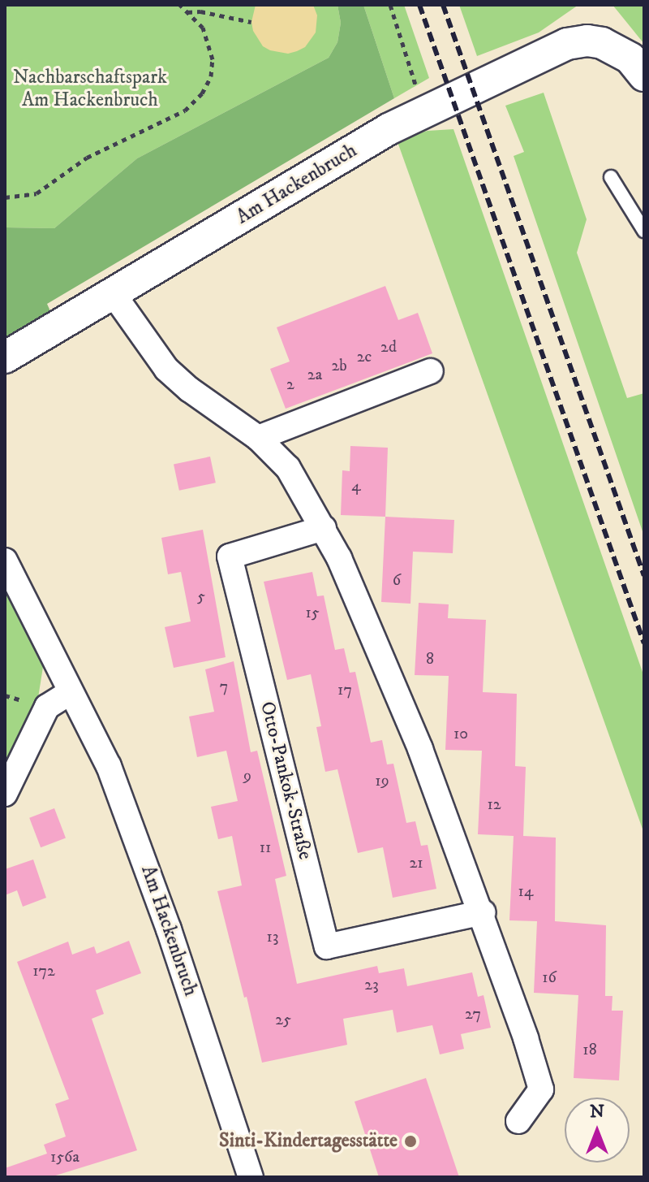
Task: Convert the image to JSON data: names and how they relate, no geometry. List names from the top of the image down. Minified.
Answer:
{"streets":{"street":["Am Hackenbruch","Otto-Pankok-Straße"]},"parks":["Nachbarschaftspark Am Hackenbruch"],"places":["Sinti-Kindertagesstätte"],"house_numbers":["2d","2c","2b","2a","2","4","6","5","15","8","7","17","10","9","19","12","11","21","14","13","172","16","23","27","25","18","156a"],"north":"top"}
